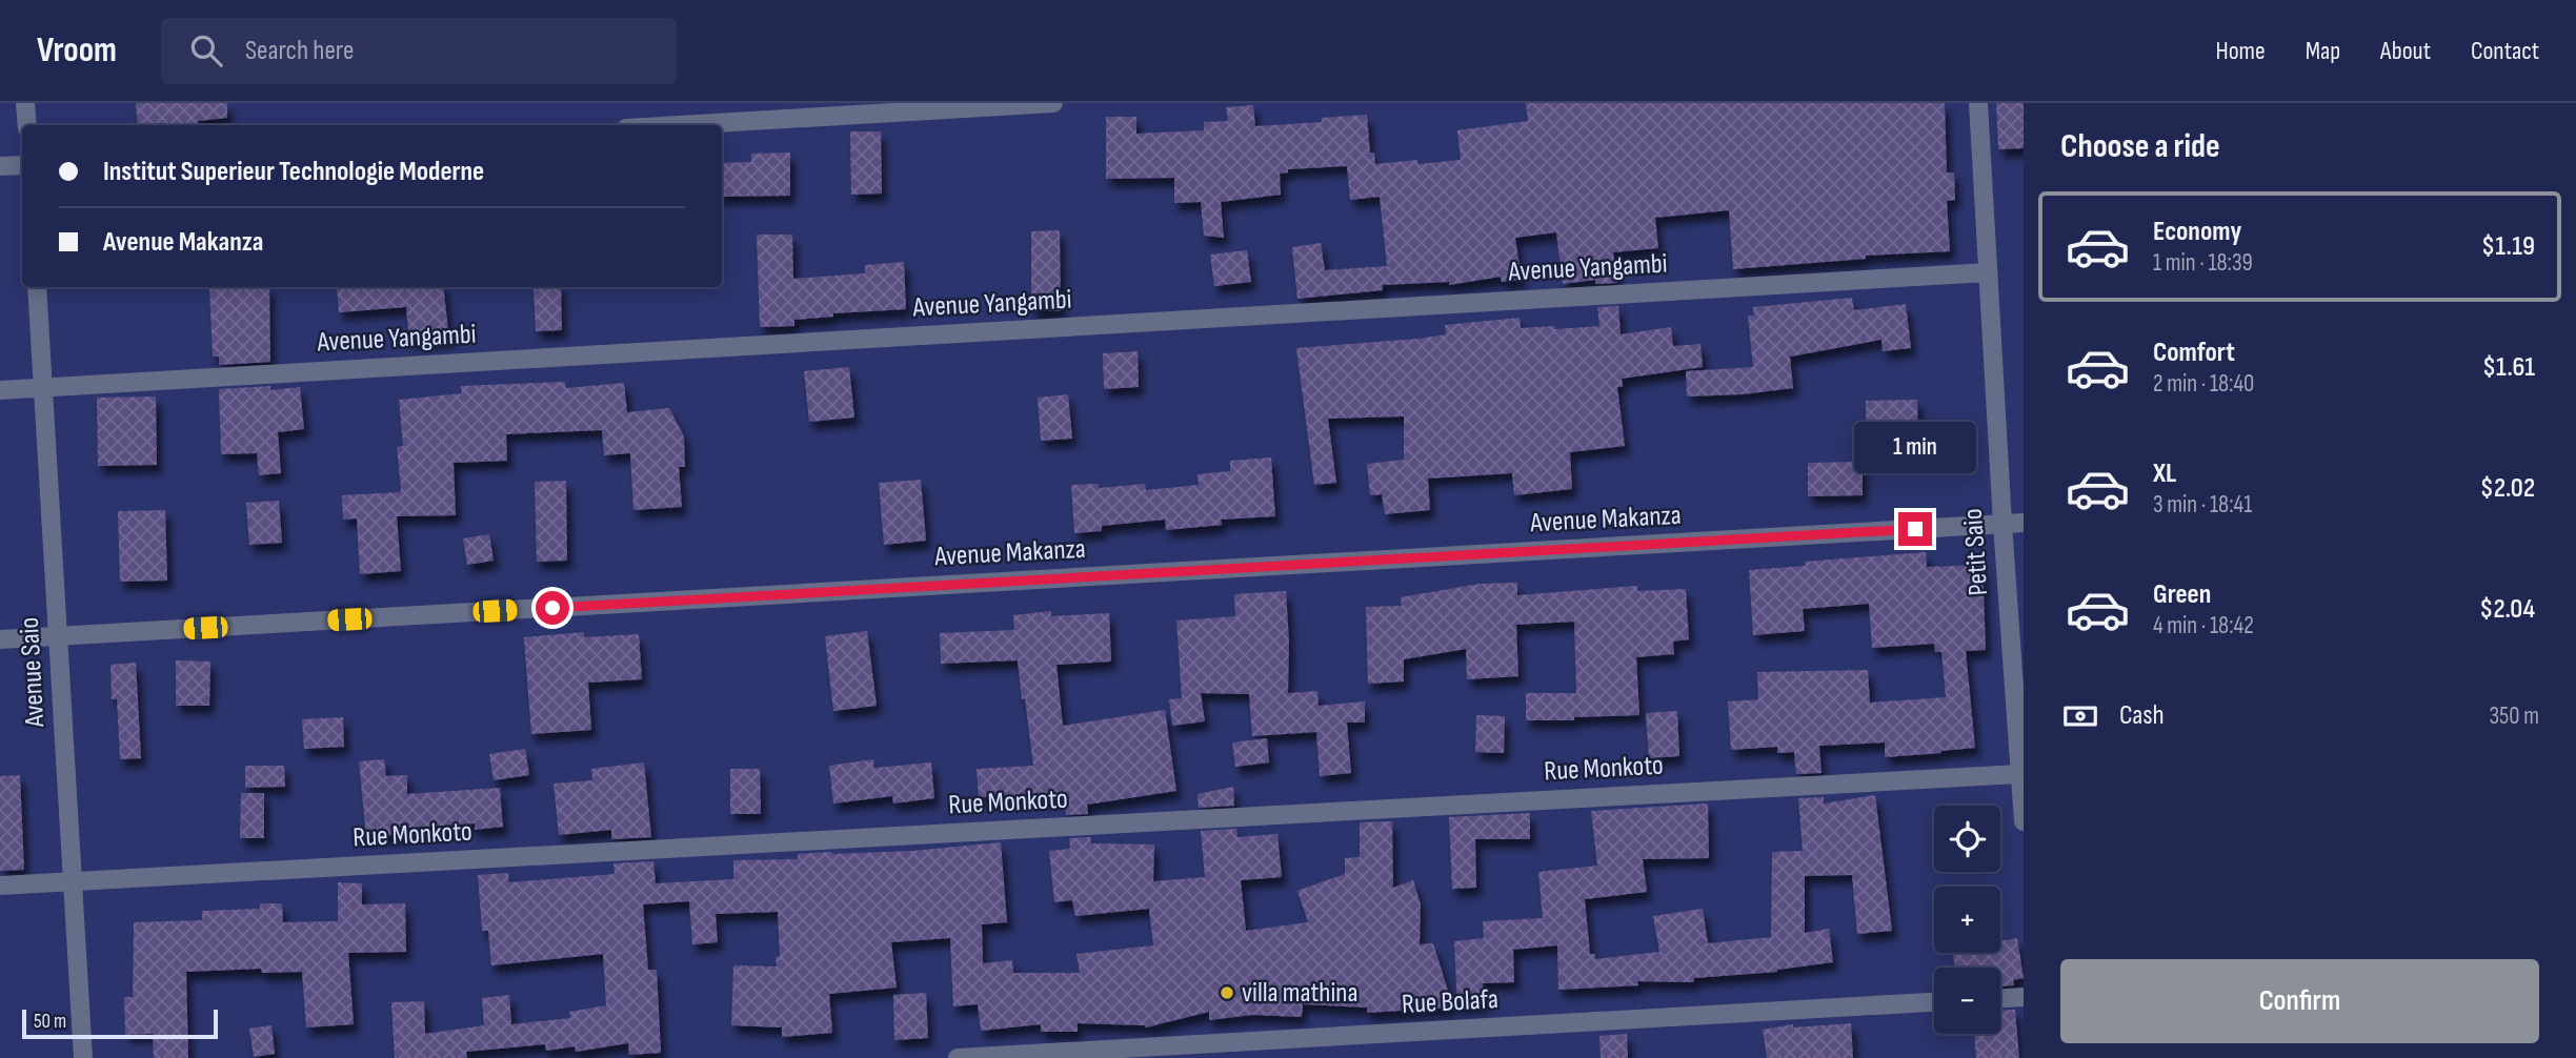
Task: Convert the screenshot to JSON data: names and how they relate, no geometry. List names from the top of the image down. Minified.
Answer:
{"streets":{"street":["Avenue Yangambi","Avenue Makanza","Petit Saio","Avenue Saio","Rue Monkoto","Rue Bolafa"]},"crossings":[["Avenue Yangambi","Petit Saio"],["Avenue Yangambi","Avenue Saio"],["Avenue Makanza","Petit Saio"],["Avenue Makanza","Avenue Saio"],["Petit Saio","Rue Monkoto"],["Avenue Saio","Rue Monkoto"]],"places":["villa mathina"],"scale_bar":"50 m","page":{"header":"Vroom","search":"Search here","nav":["Home","Map","About","Contact"],"heading":"Choose a ride","banner":["Institut Superieur Technologie Moderne","Avenue Makanza"],"list":[{"name":"Economy","note":"1 min · 18:39","value":"$1.19"},{"name":"Comfort","note":"2 min · 18:40","value":"$1.61"},{"name":"XL","note":"3 min · 18:41","value":"$2.02"},{"name":"Green","note":"4 min · 18:42","value":"$2.04"}],"bubble":"1 min","pay":["Cash","350 m"],"map_buttons":["+","−"],"buttons":"Confirm","scale":"50 m"}}
